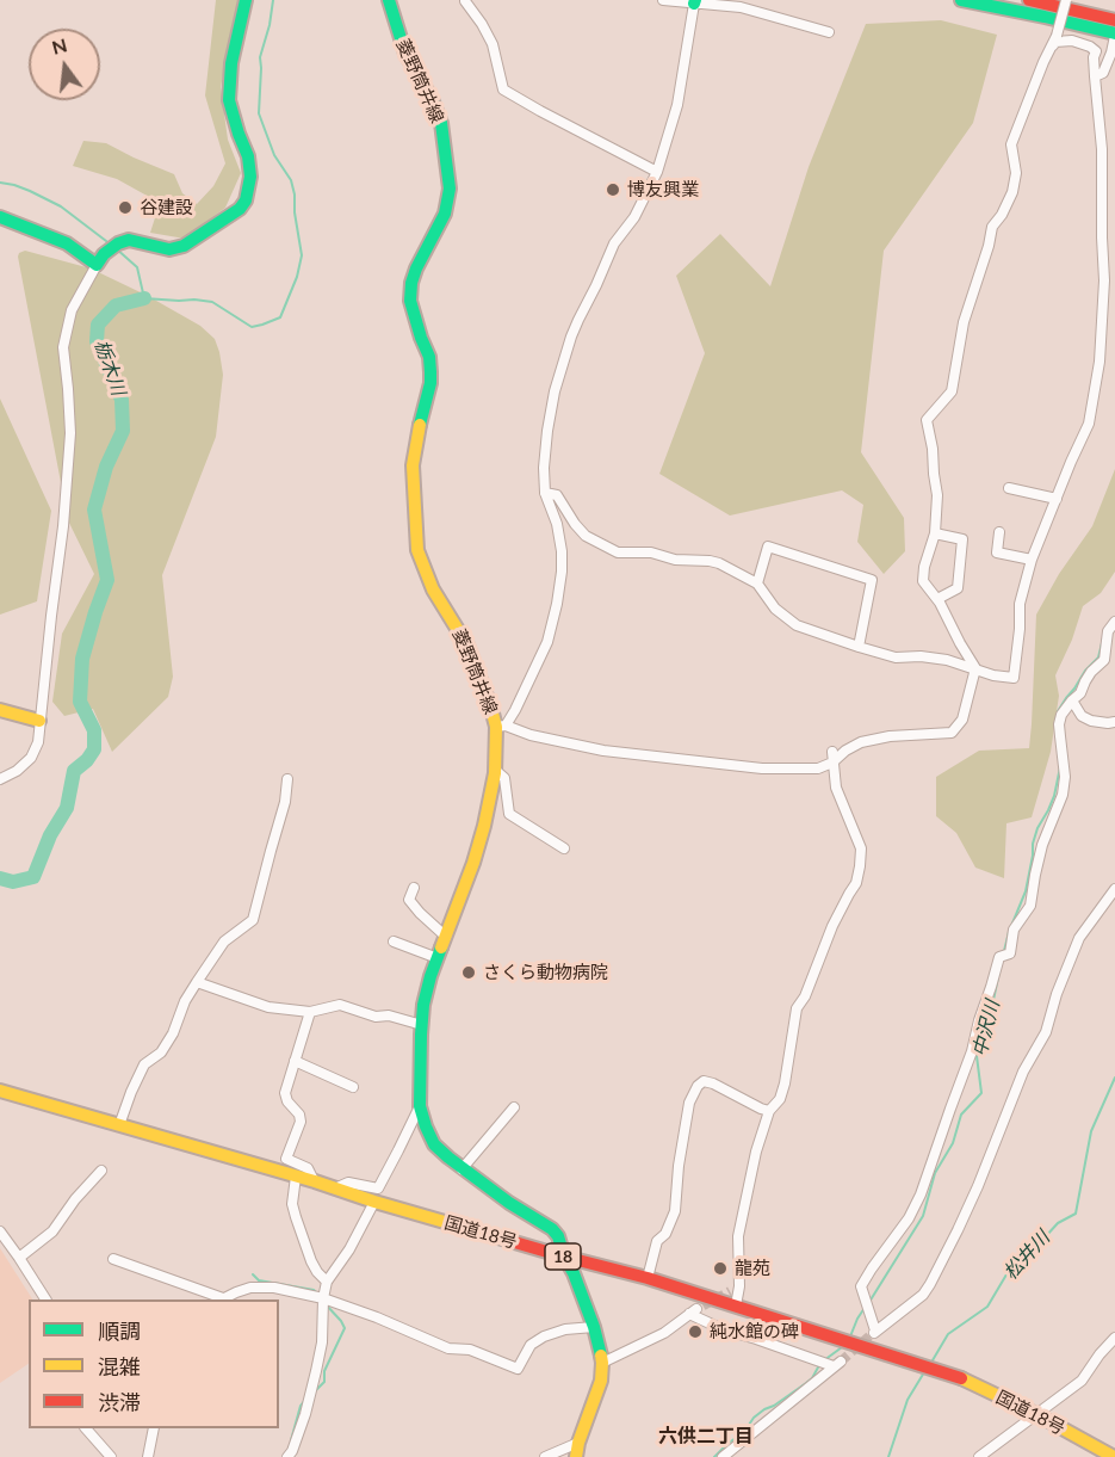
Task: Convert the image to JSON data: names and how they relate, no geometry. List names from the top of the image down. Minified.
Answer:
{"streets":{"main road":["菱野筒井線","国道18号","18"]},"crossings":[["菱野筒井線","国道18号"]],"districts":["六供二丁目"],"water":["栃木川","中沢川","松井川"],"places":["博友興業","谷建設","さくら動物病院","龍苑","純水館の碑"],"legend":["順調","混雑","渋滞"],"north":"top"}
